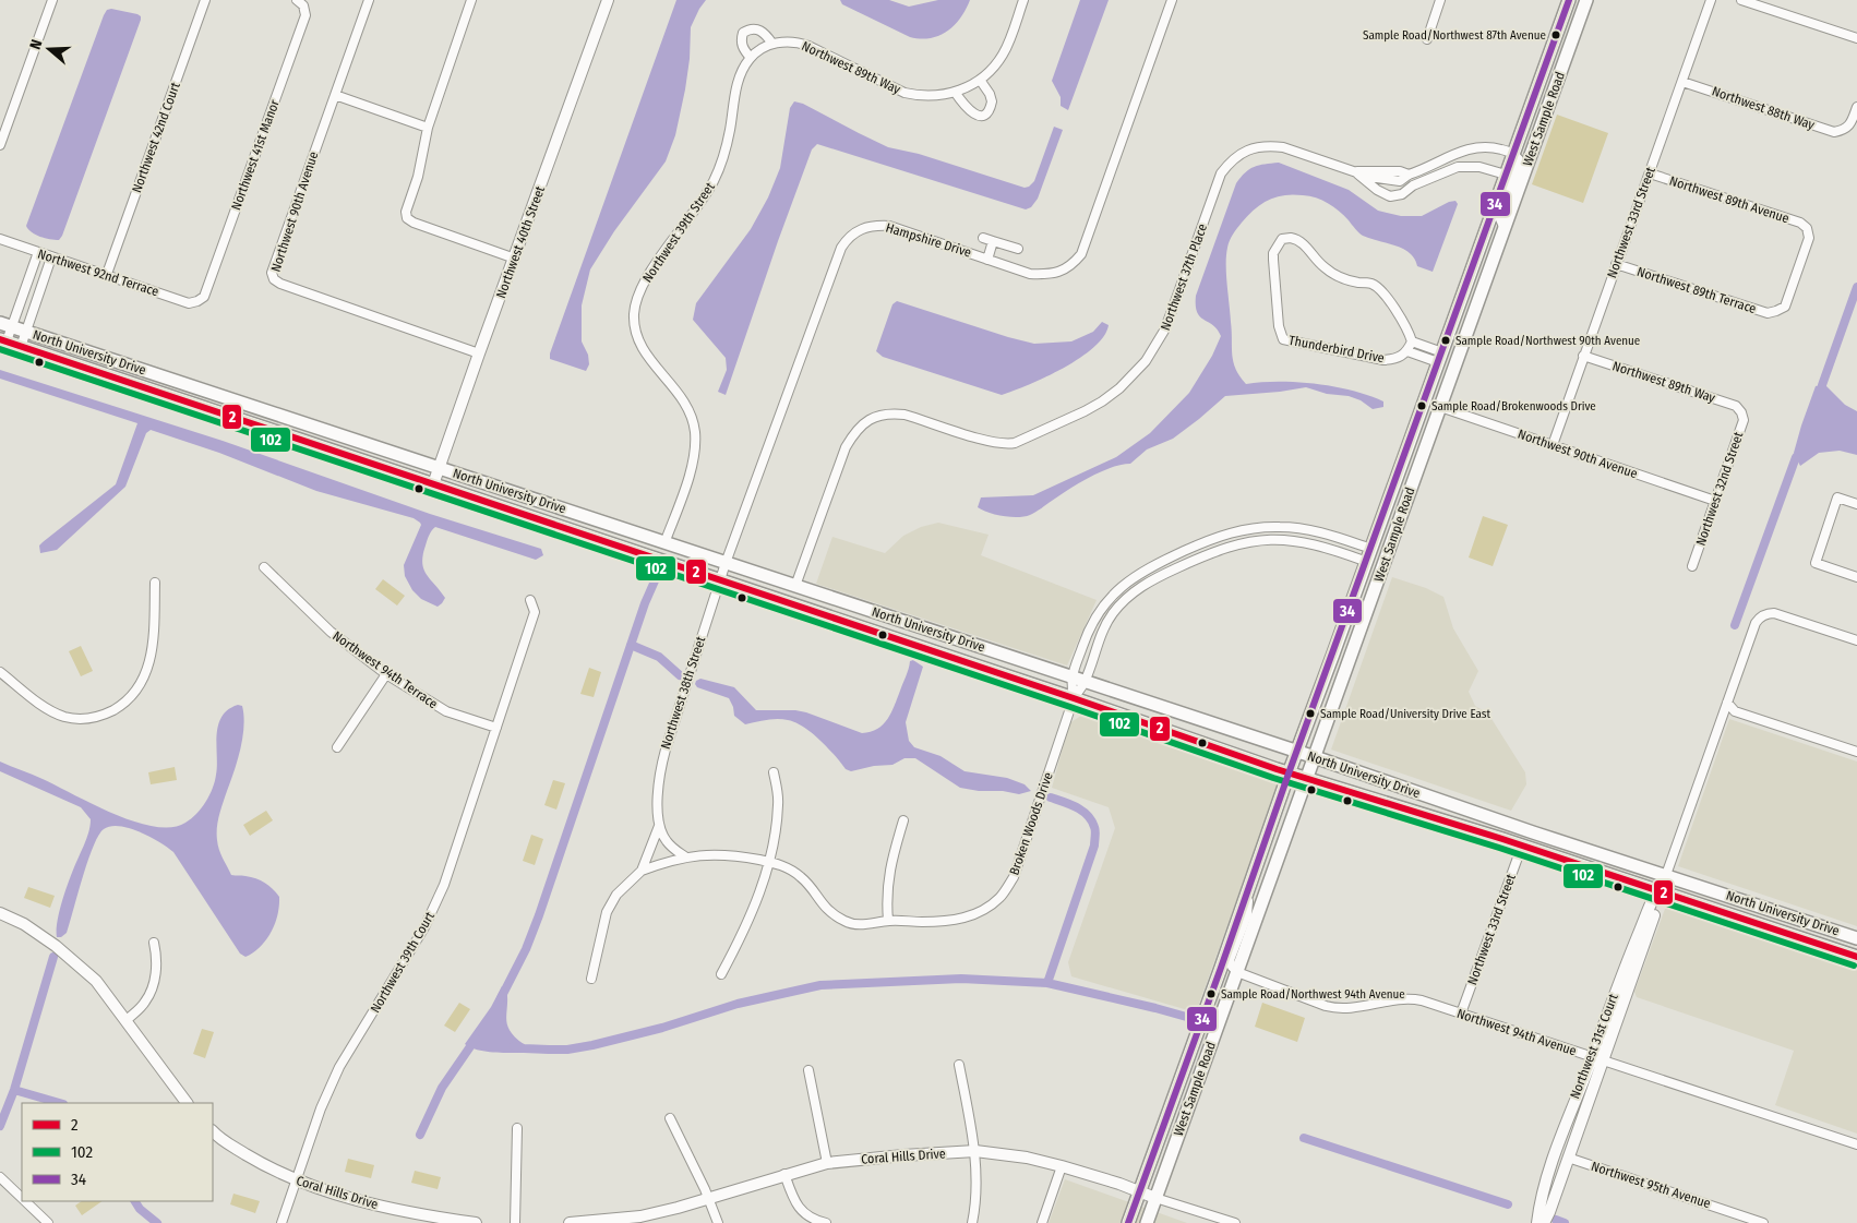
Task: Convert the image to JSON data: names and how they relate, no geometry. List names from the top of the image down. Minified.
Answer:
{"streets":{"main road":["West Sample Road","North University Drive"],"street":["Northwest 89th Way","Northwest 88th Way","Northwest 42nd Court","Northwest 41st Manor","Northwest 89th Avenue","Northwest 90th Avenue","Northwest 33rd Street","Northwest 39th Street","Hampshire Drive","Northwest 40th Street","Northwest 92nd Terrace","Northwest 37th Place","Northwest 89th Terrace","Thunderbird Drive","Northwest 32nd Street","Northwest 94th Terrace","Northwest 38th Street","Broken Woods Drive","Northwest 39th Court","Northwest 94th Avenue","Northwest 31st Court","Coral Hills Drive","Northwest 95th Avenue"]},"crossings":[["Northwest 89th Way","Northwest 33rd Street"],["Northwest 89th Way","Northwest 39th Street"],["Northwest 89th Way","Northwest 32nd Street"],["Northwest 88th Way","Northwest 33rd Street"],["West Sample Road","Northwest 90th Avenue"],["West Sample Road","Northwest 37th Place"],["West Sample Road","North University Drive"],["West Sample Road","Broken Woods Drive"],["West Sample Road","Northwest 94th Avenue"],["West Sample Road","Coral Hills Drive"],["Northwest 42nd Court","Northwest 92nd Terrace"],["Northwest 41st Manor","Northwest 92nd Terrace"],["Northwest 89th Avenue","Northwest 33rd Street"],["Northwest 89th Avenue","Northwest 89th Terrace"],["Northwest 90th Avenue","Northwest 33rd Street"],["Northwest 90th Avenue","Northwest 40th Street"],["Northwest 90th Avenue","Northwest 32nd Street"],["Northwest 33rd Street","Northwest 89th Terrace"],["Northwest 33rd Street","North University Drive"],["Northwest 33rd Street","Northwest 94th Avenue"],["Northwest 39th Street","North University Drive"],["Hampshire Drive","North University Drive"],["Hampshire Drive","Northwest 38th Street"],["Northwest 40th Street","North University Drive"],["Northwest 37th Place","North University Drive"],["North University Drive","Northwest 38th Street"],["North University Drive","Broken Woods Drive"],["North University Drive","Northwest 31st Court"],["Northwest 94th Terrace","Northwest 39th Court"],["Northwest 38th Street","Broken Woods Drive"],["Northwest 39th Court","Coral Hills Drive"],["Northwest 94th Avenue","Northwest 31st Court"],["Northwest 31st Court","Northwest 95th Avenue"]],"places":["Sample Road/Northwest 87th Avenue","Sample Road/Northwest 90th Avenue","Sample Road/Brokenwoods Drive","Sample Road/University Drive East","Sample Road/Northwest 94th Avenue"],"lines":["transit line 34","transit line 2","transit line 102"],"legend":["2","102","34"],"north":"left"}
